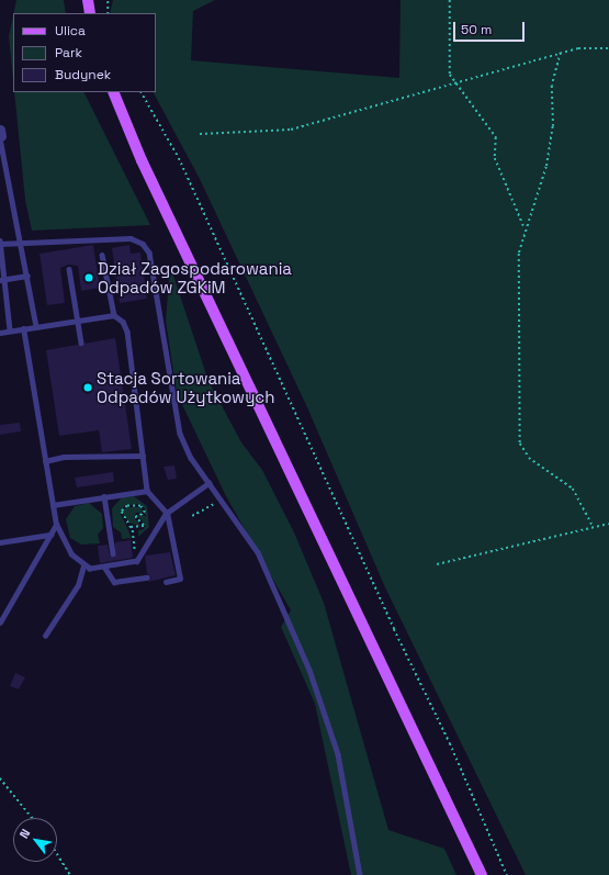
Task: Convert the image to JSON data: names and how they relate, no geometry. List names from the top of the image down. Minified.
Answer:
{"places":["Dział Zagospodarowania Odpadów ZGKiM","Stacja Sortowania Odpadów Użytkowych"],"legend":["Ulica","Park","Budynek"],"scale_bar":"50 m","north":"top left"}
